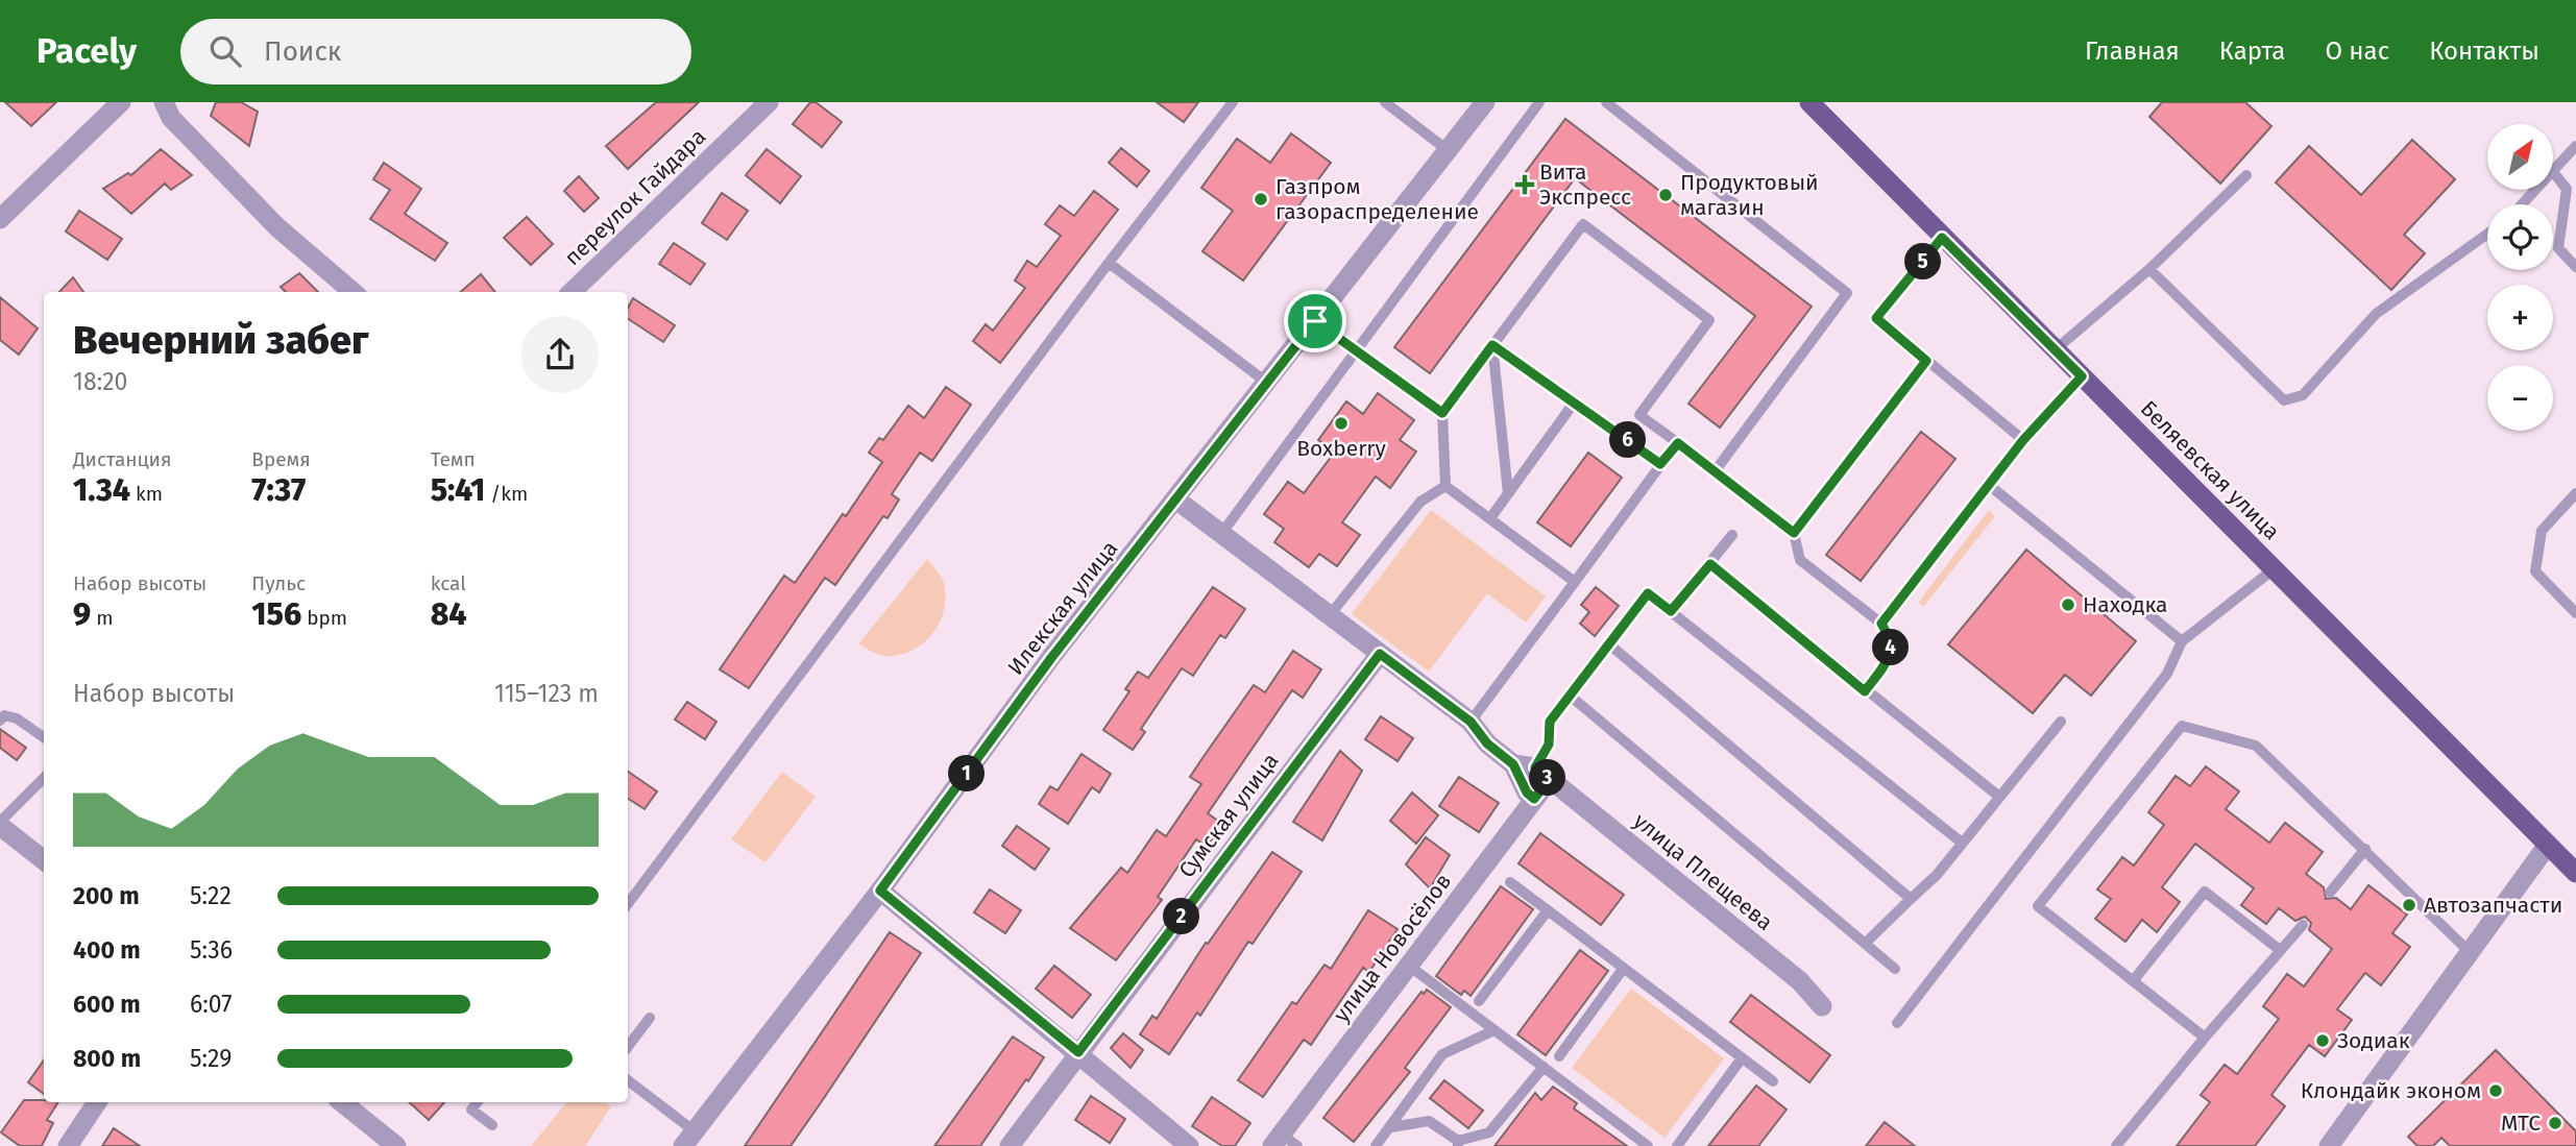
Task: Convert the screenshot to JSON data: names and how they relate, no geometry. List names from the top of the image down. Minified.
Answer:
{"streets":{"main road":["Беляевская улица"],"street":["переулок Гайдара","Илекская улица","Сумская улица","улица Плещеева","улица Новосёлов"]},"crossings":[["улица Плещеева","улица Новосёлов"]],"places":{"health":["Вита Экспресс"],"other":["Продуктовый магазин","Газпром газораспределение","Boxberry","Находка","Автозапчасти","Зодиак","Клондайк эконом","МТС"]},"north":"top right","page":{"header":"Pacely","search":"Поиск","nav":["Главная","Карта","О нас","Контакты"],"map_buttons":["+","−"],"pins":["5","6","4","1","3","2"],"heading":["Вечерний забег","18:20"],"stats":[["Дистанция","1.34 km"],["Время","7:37"],["Темп","5:41 /km"],["Набор высоты","9 m"],["Пульс","156 bpm"],["kcal","84"]],"chart":["Набор высоты","115–123 m"],"list":[{"name":"200 m","note":"5:22"},{"name":"400 m","note":"5:36"},{"name":"600 m","note":"6:07"},{"name":"800 m","note":"5:29"}]}}
